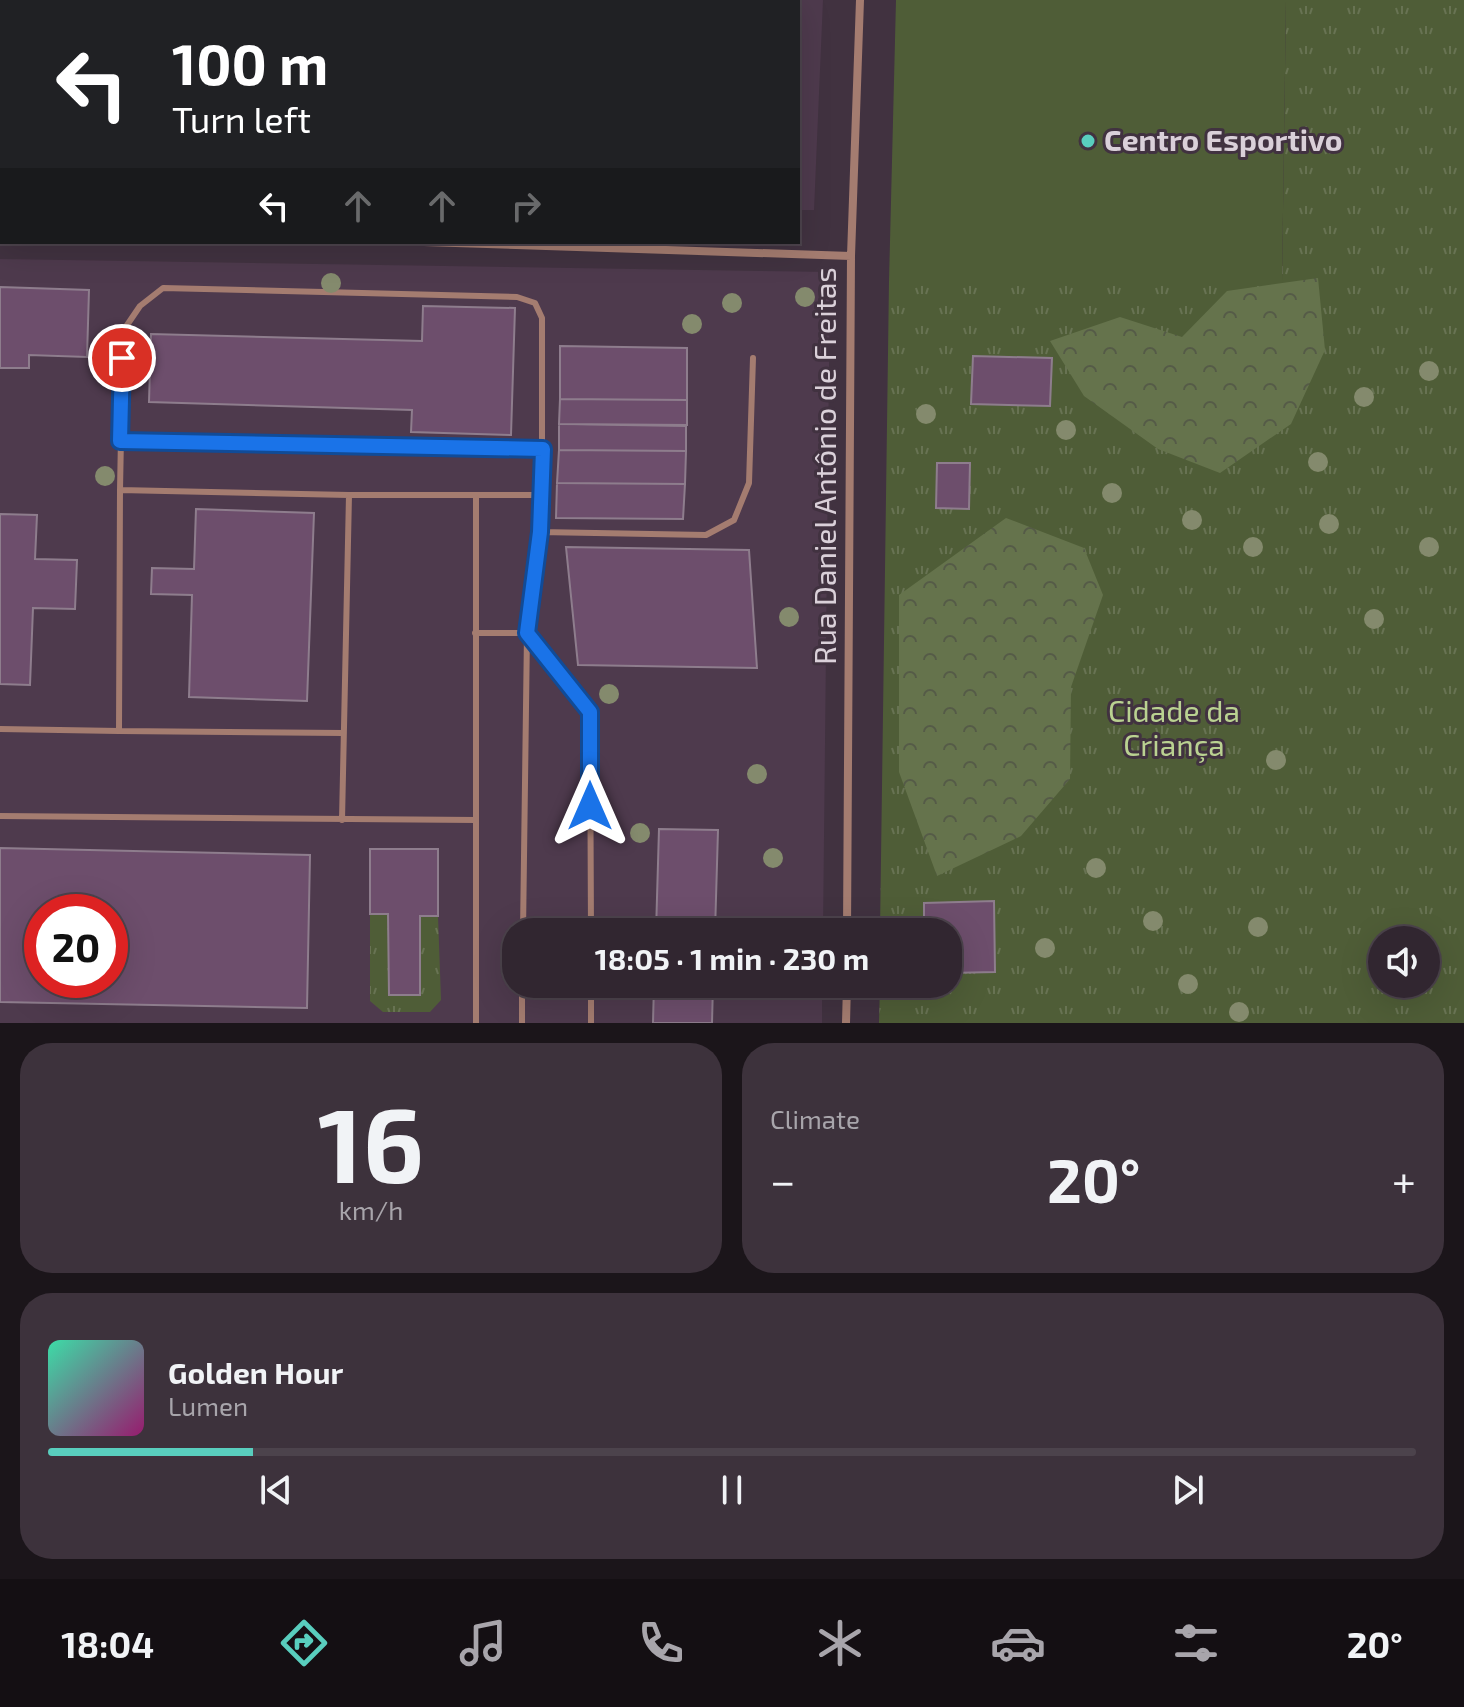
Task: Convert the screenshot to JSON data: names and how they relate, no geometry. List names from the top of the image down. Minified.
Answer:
{"streets":{"street":["Rua Daniel Antônio de Freitas"]},"parks":["Cidade da Criança"],"places":["Centro Esportivo"],"page":{"turn":["100 m","Turn left"],"limit":"20","trip":"18:05 · 1 min · 230 m","tile":[["16","km/h"],"Climate"],"heat":["−","20°","+"],"song":["Golden Hour","Lumen"],"tabs":["18:04","20°"]}}
